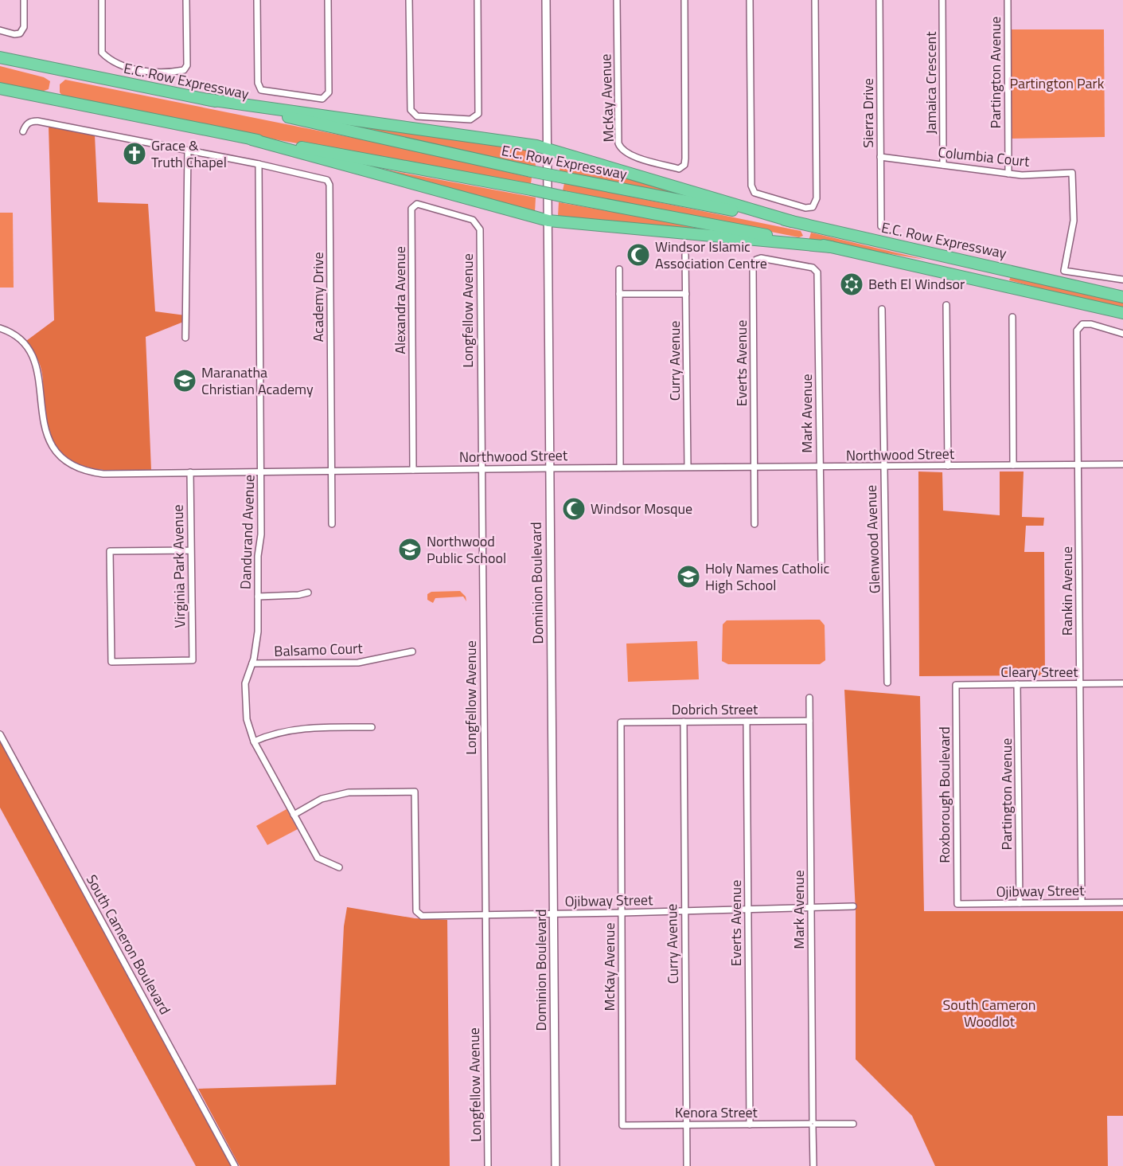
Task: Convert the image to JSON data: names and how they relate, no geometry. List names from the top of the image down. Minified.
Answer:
{"streets":{"highway":["E.C. Row Expressway"],"street":["Partington Avenue","Jamaica Crescent","McKay Avenue","Sierra Drive","Columbia Court","Academy Drive","Alexandra Avenue","Longfellow Avenue","Curry Avenue","Everts Avenue","Mark Avenue","Northwood Street","Dandurand Avenue","Glenwood Avenue","Virginia Park Avenue","Dominion Boulevard","Rankin Avenue","Balsamo Court","Cleary Street","Dobrich Street","Roxborough Boulevard","Ojibway Street","South Cameron Boulevard","Kenora Street"]},"crossings":[["Partington Avenue","Columbia Court"],["Partington Avenue","Cleary Street"],["Partington Avenue","Ojibway Street"],["Jamaica Crescent","Columbia Court"],["McKay Avenue","Dobrich Street"],["McKay Avenue","Ojibway Street"],["McKay Avenue","Kenora Street"],["Sierra Drive","Columbia Court"],["Academy Drive","Northwood Street"],["Academy Drive","Dandurand Avenue"],["Alexandra Avenue","Longfellow Avenue"],["Alexandra Avenue","Northwood Street"],["Longfellow Avenue","Northwood Street"],["Longfellow Avenue","Ojibway Street"],["Curry Avenue","Northwood Street"],["Curry Avenue","Dobrich Street"],["Curry Avenue","Ojibway Street"],["Curry Avenue","Kenora Street"],["Everts Avenue","Mark Avenue"],["Everts Avenue","Northwood Street"],["Everts Avenue","Dobrich Street"],["Everts Avenue","Ojibway Street"],["Everts Avenue","Kenora Street"],["Mark Avenue","Northwood Street"],["Mark Avenue","Dobrich Street"],["Mark Avenue","Ojibway Street"],["Mark Avenue","Kenora Street"],["Northwood Street","Dandurand Avenue"],["Northwood Street","Glenwood Avenue"],["Northwood Street","Virginia Park Avenue"],["Northwood Street","Dominion Boulevard"],["Northwood Street","Rankin Avenue"],["Dandurand Avenue","Balsamo Court"],["Dandurand Avenue","Ojibway Street"],["Dominion Boulevard","Ojibway Street"],["Rankin Avenue","Cleary Street"],["Rankin Avenue","Ojibway Street"],["Cleary Street","Roxborough Boulevard"],["Roxborough Boulevard","Ojibway Street"]],"parks":["Partington Park","South Cameron Woodlot"],"places":{"church":["Grace & Truth Chapel"],"mosque":["Windsor Islamic Association Centre","Windsor Mosque"],"synagogue":["Beth El Windsor"],"school or university":["Maranatha Christian Academy","Northwood Public School","Holy Names Catholic High School"]}}
